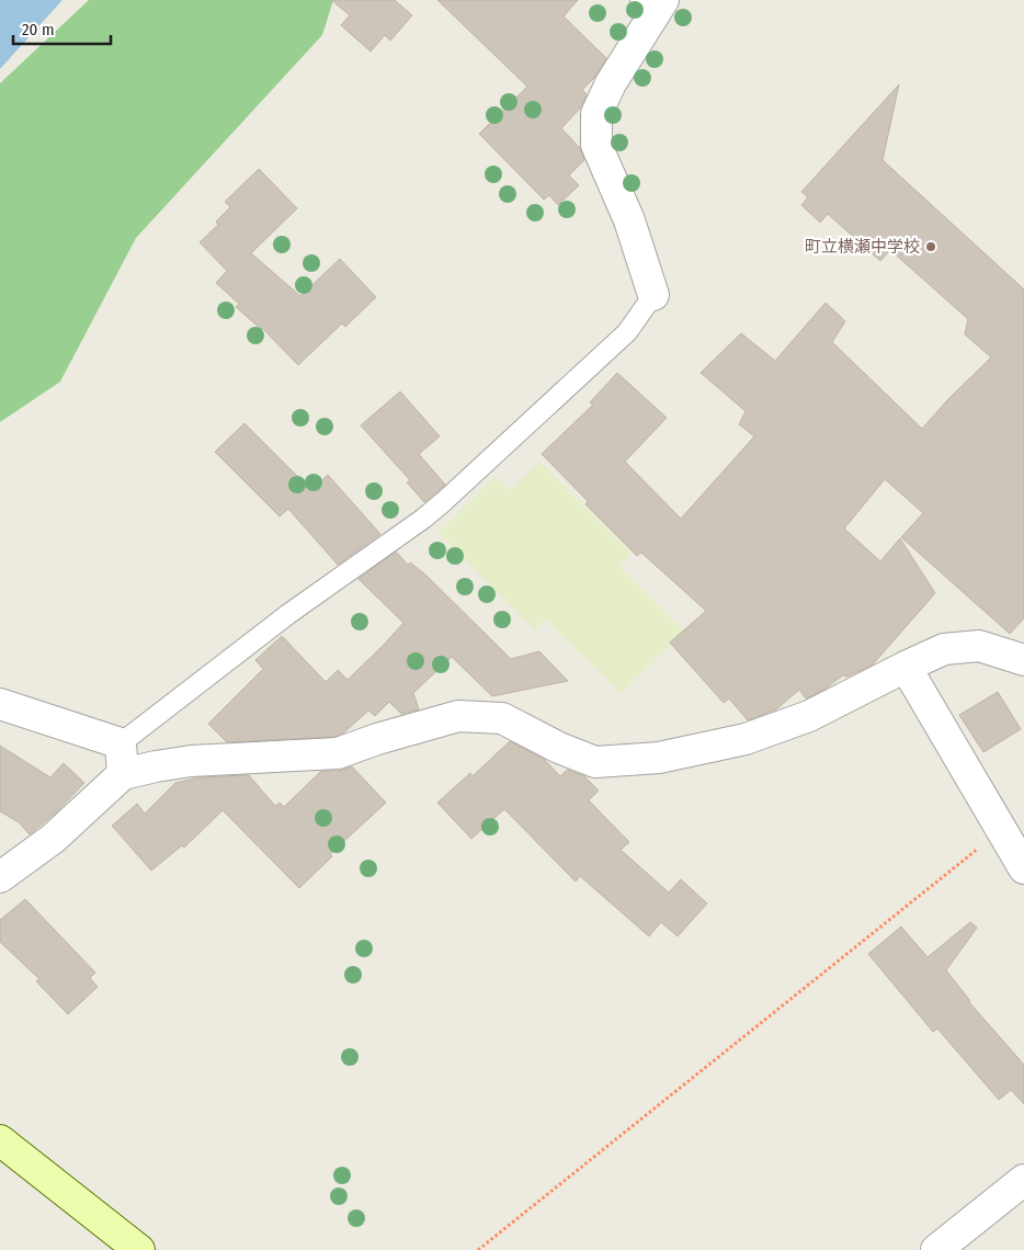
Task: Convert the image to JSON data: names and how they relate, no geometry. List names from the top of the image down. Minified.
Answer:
{"places":["町立横瀬中学校"],"scale_bar":"20 m"}
